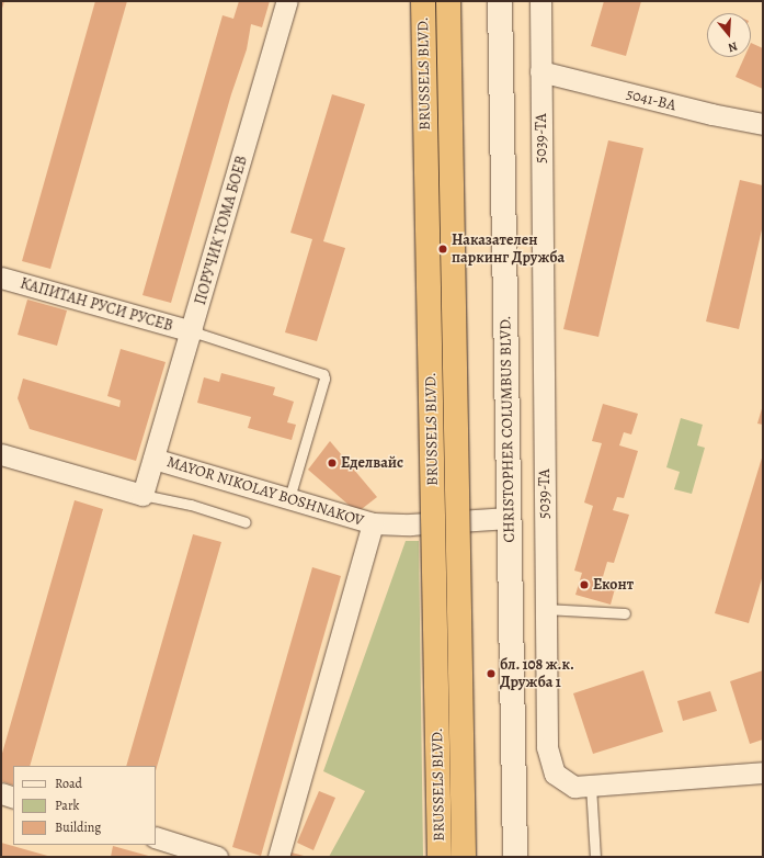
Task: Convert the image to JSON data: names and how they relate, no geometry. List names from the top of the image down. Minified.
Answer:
{"streets":{"main road":["BRUSSELS BLVD.","CHRISTOPHER COLUMBUS BLVD."],"street":["5041-ВА","5039-ТА","ПОРУЧИК ТОМА БОЕВ","КАПИТАН РУСИ РУСЕВ","МAYOR NIKOLAY BOSHNAKOV"]},"crossings":[["5041-ВА","5039-ТА"],["ПОРУЧИК ТОМА БОЕВ","КАПИТАН РУСИ РУСЕВ"],["ПОРУЧИК ТОМА БОЕВ","МAYOR NIKOLAY BOSHNAKOV"],["CHRISTOPHER COLUMBUS BLVD.","МAYOR NIKOLAY BOSHNAKOV"]],"places":["Наказателен паркинг Дружба","Еделвайс","Еконт","бл. 108 ж.к. Дружба 1"],"legend":["Road","Park","Building"],"north":"bottom"}
